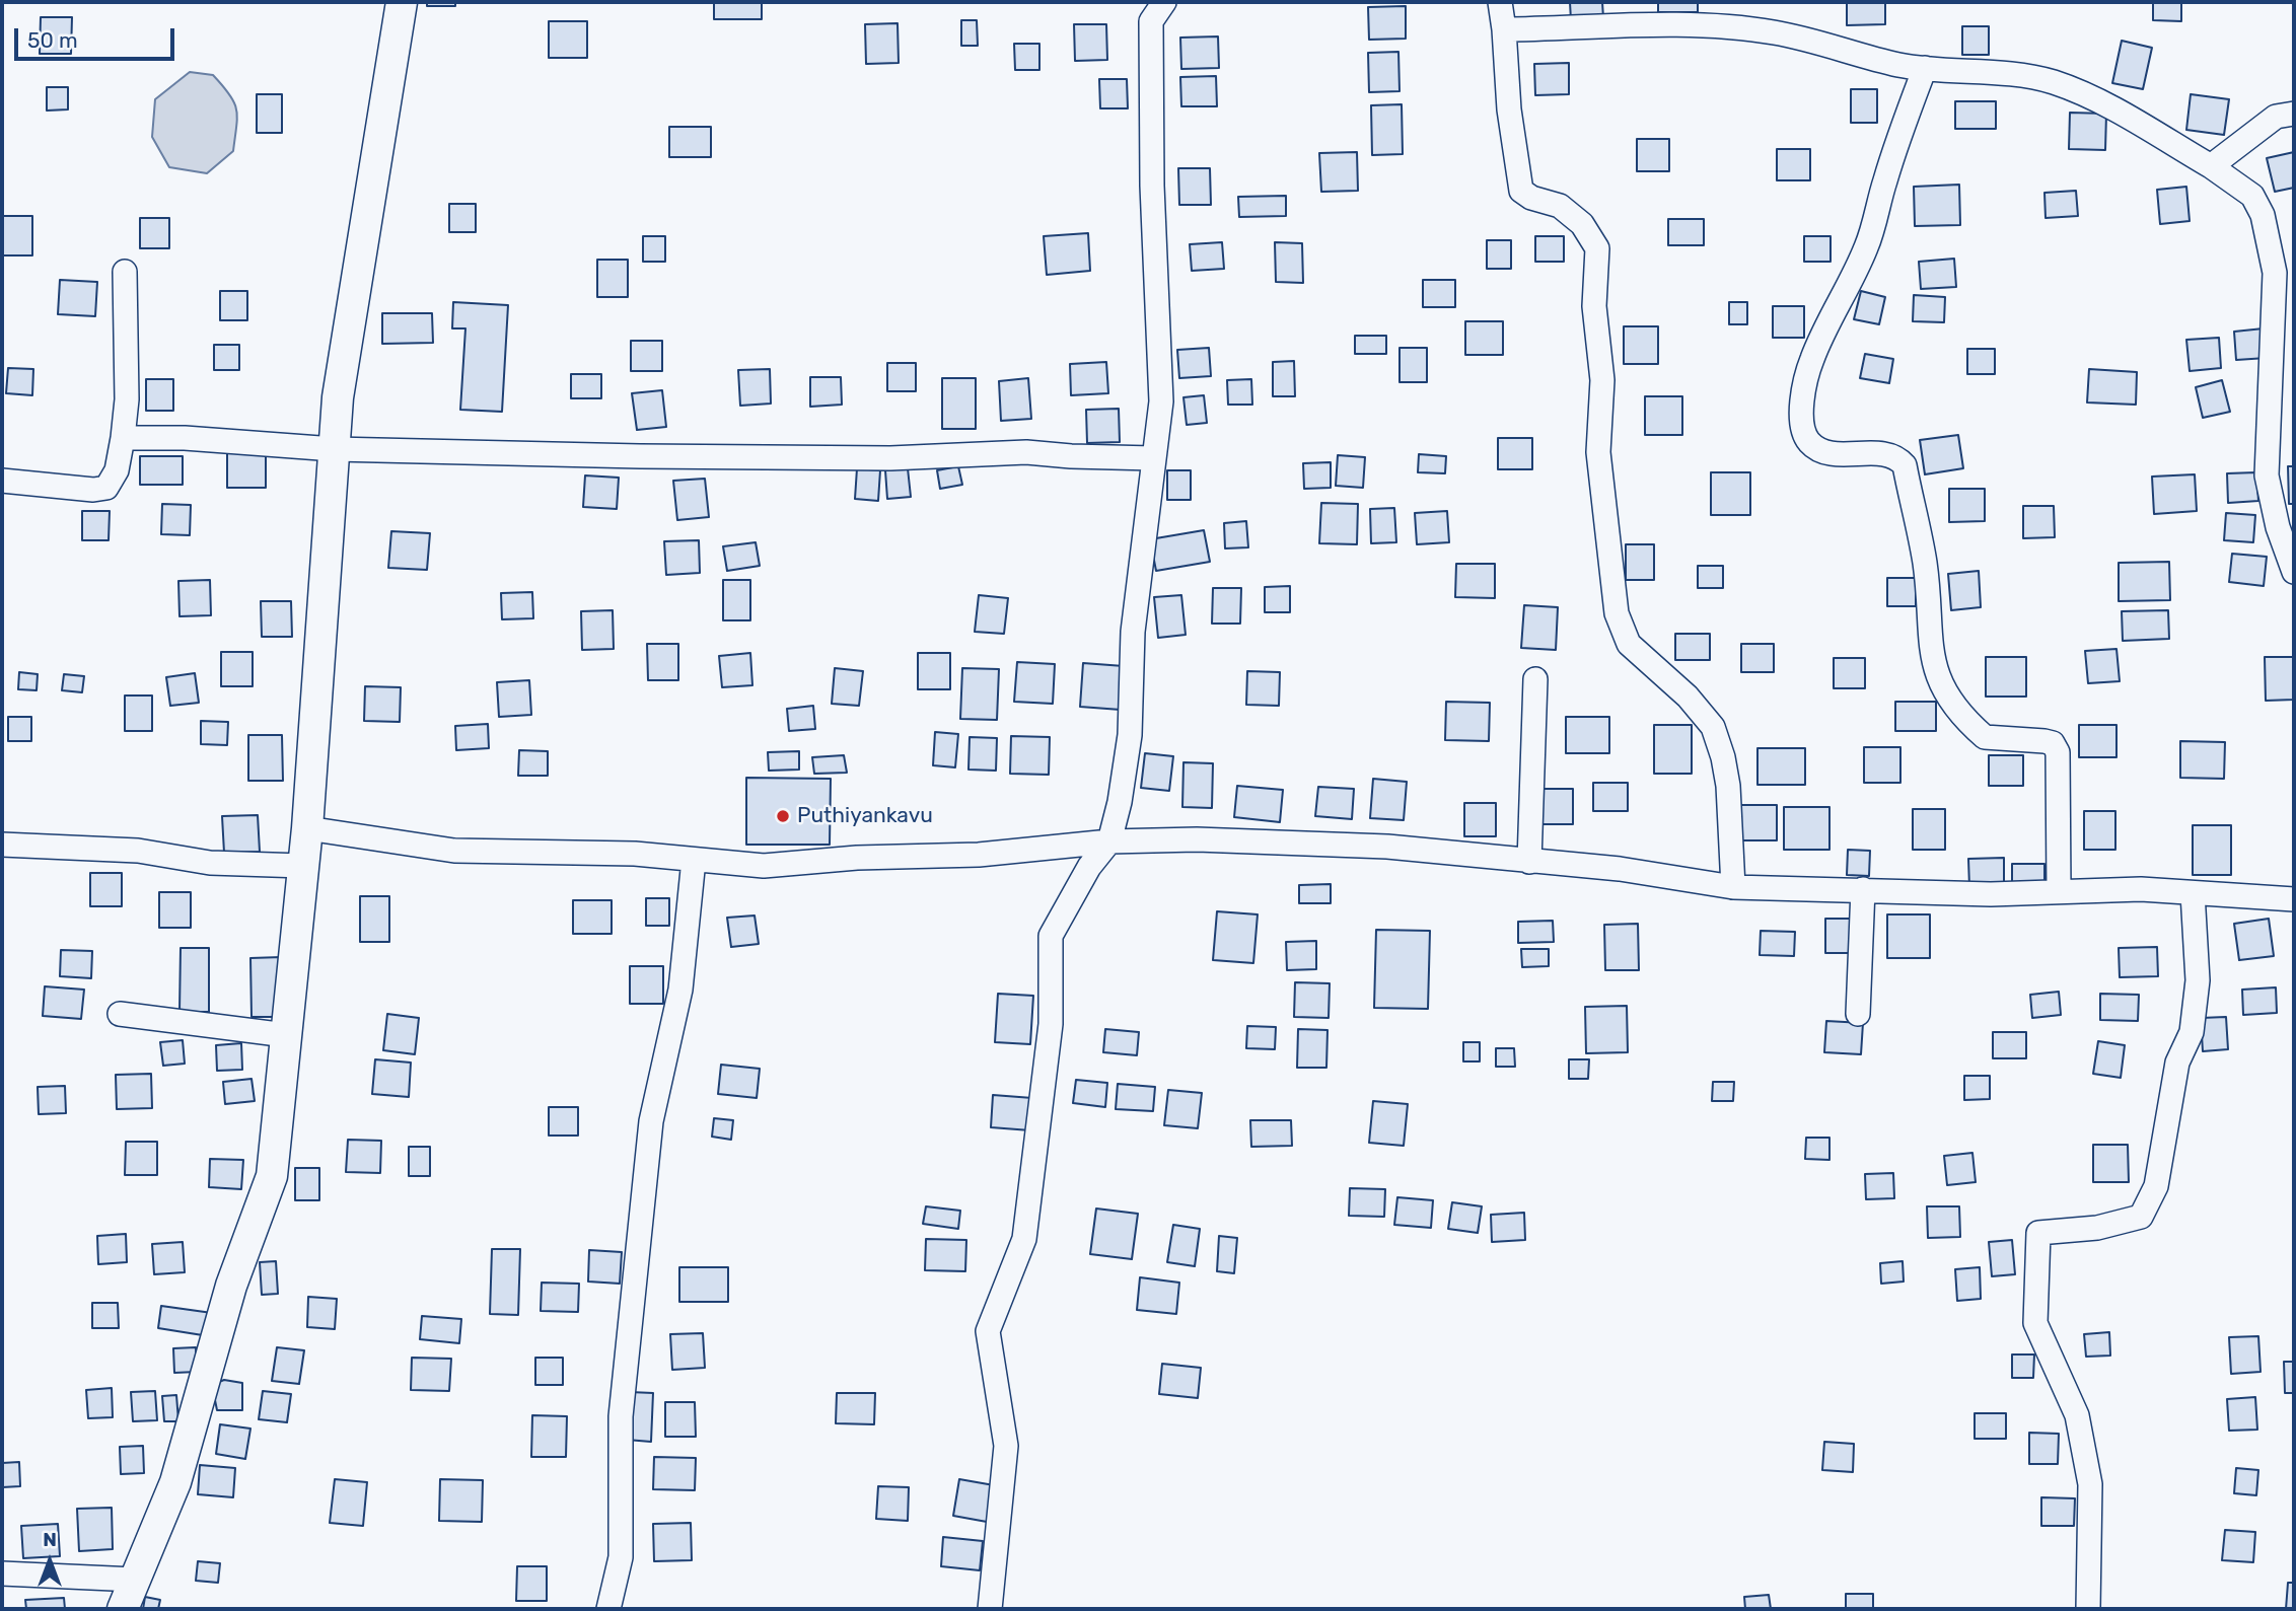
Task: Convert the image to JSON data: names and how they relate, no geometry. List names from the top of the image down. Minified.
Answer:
{"places":["Puthiyankavu"],"scale_bar":"50 m","north":"top"}
